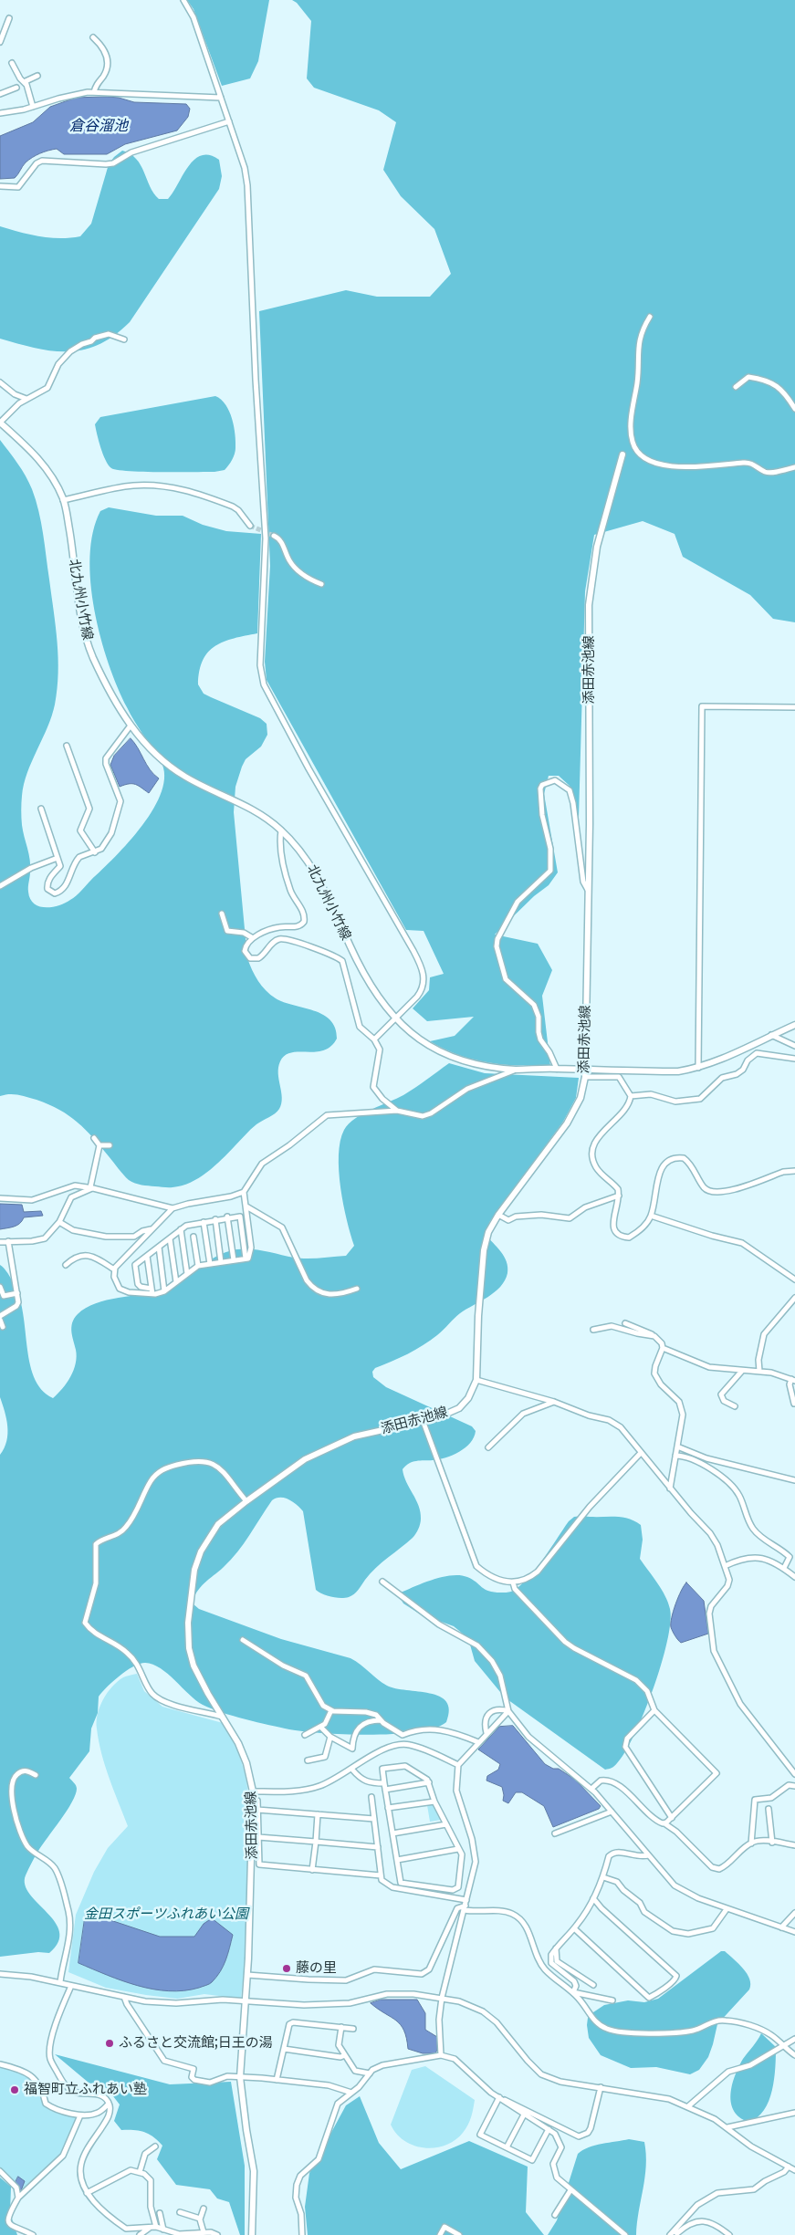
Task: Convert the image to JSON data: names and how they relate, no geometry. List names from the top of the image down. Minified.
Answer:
{"streets":{"main road":["北九州小竹線","添田赤池線"]},"crossings":[["北九州小竹線","添田赤池線"]],"water":["倉谷溜池"],"parks":["金田スポーツふれあい公園"],"places":["藤の里","ふるさと交流館;日王の湯","福智町立ふれあい塾"]}
